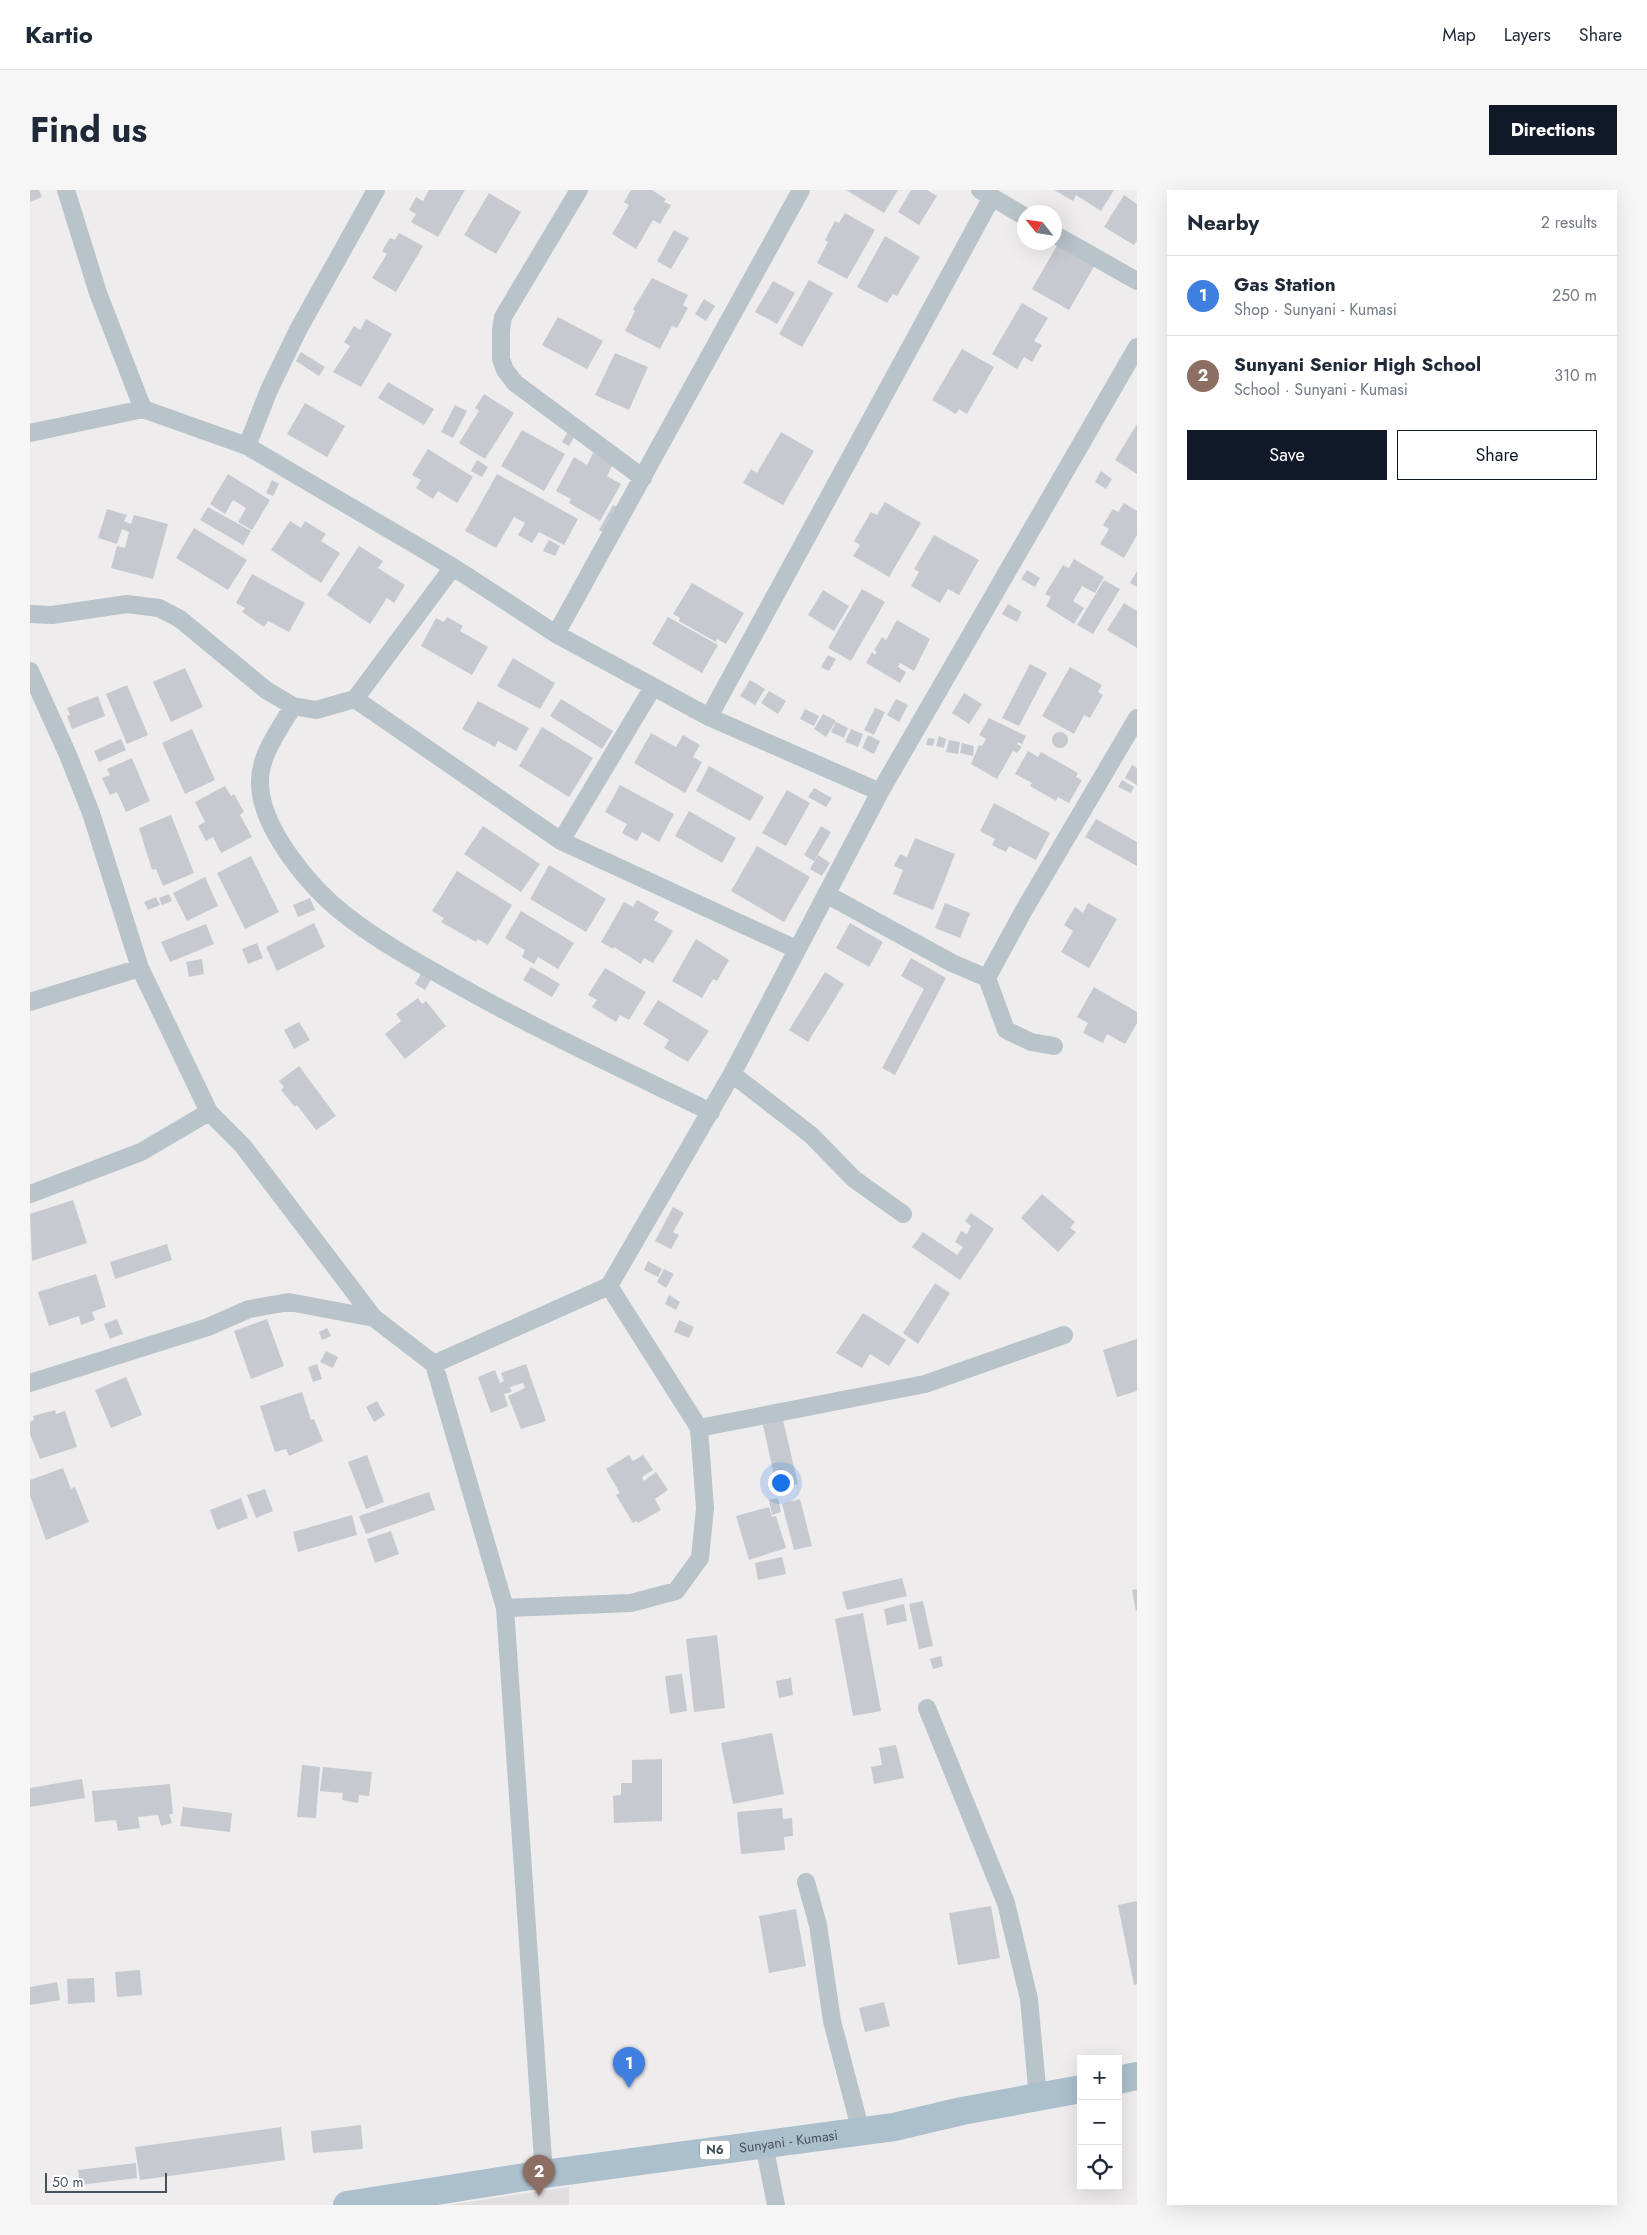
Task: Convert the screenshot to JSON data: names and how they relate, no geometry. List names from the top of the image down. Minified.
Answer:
{"streets":{"main road":["Sunyani - Kumasi","N6"]},"scale_bar":"50 m","north":"top left","page":{"header":"Kartio","nav":["Map","Layers","Share"],"title":"Find us","buttons":["Directions",["Save","Share"]],"heading":["Nearby","2 results"],"list":[{"mark":"1","name":"Gas Station","note":"Shop · Sunyani - Kumasi","value":"250 m"},{"mark":"2","name":"Sunyani Senior High School","note":"School · Sunyani - Kumasi","value":"310 m"}],"pins":["1","2"],"map_buttons":["+","−"],"scale":"50 m"}}
